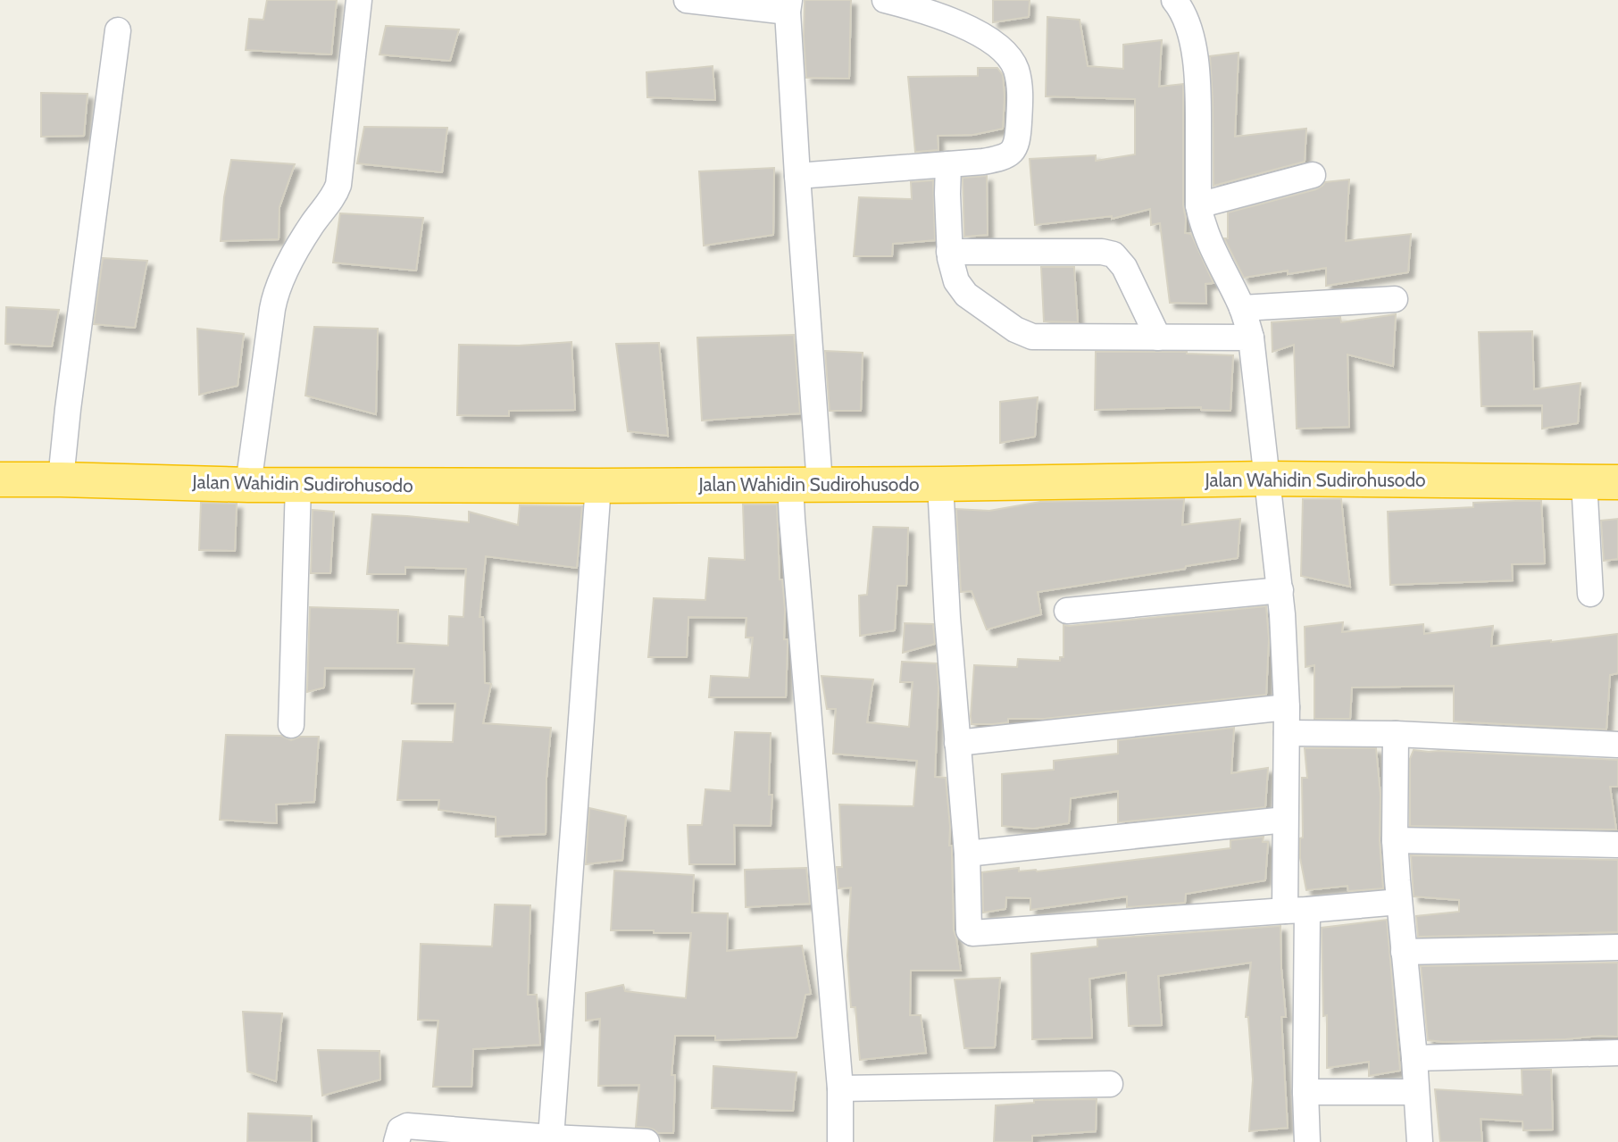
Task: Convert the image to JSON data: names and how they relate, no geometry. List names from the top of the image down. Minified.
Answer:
{"streets":{"highway":["Jalan Wahidin Sudirohusodo"]}}
